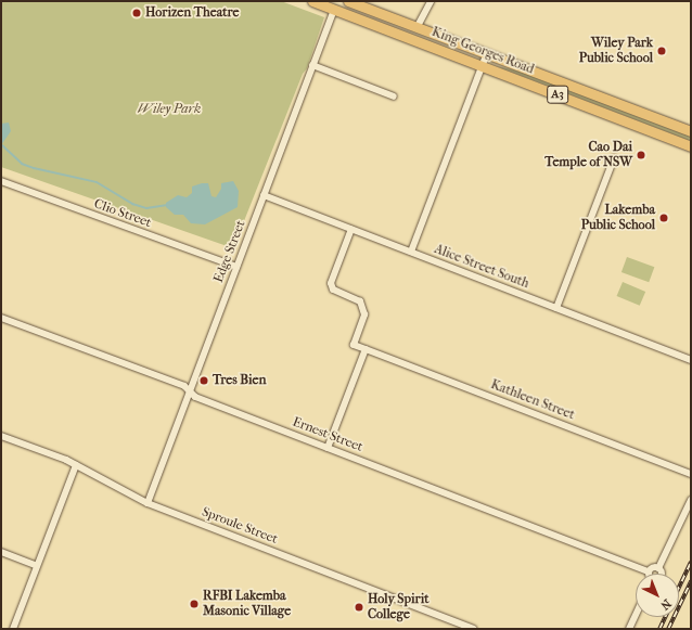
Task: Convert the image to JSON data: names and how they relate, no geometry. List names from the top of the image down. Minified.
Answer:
{"streets":{"highway":["King Georges Road","A3"],"street":["Clio Street","Edge Street","Alice Street South","Kathleen Street","Ernest Street","Sproule Street"]},"crossings":[["King Georges Road","Edge Street"],["Clio Street","Edge Street"],["Edge Street","Alice Street South"],["Edge Street","Ernest Street"],["Edge Street","Sproule Street"]],"parks":["Wiley Park"],"places":["Horizen Theatre","Wiley Park Public School","Cao Dai Temple of NSW","Lakemba Public School","Tres Bien","RFBI Lakemba Masonic Village","Holy Spirit College"],"north":"bottom right"}
